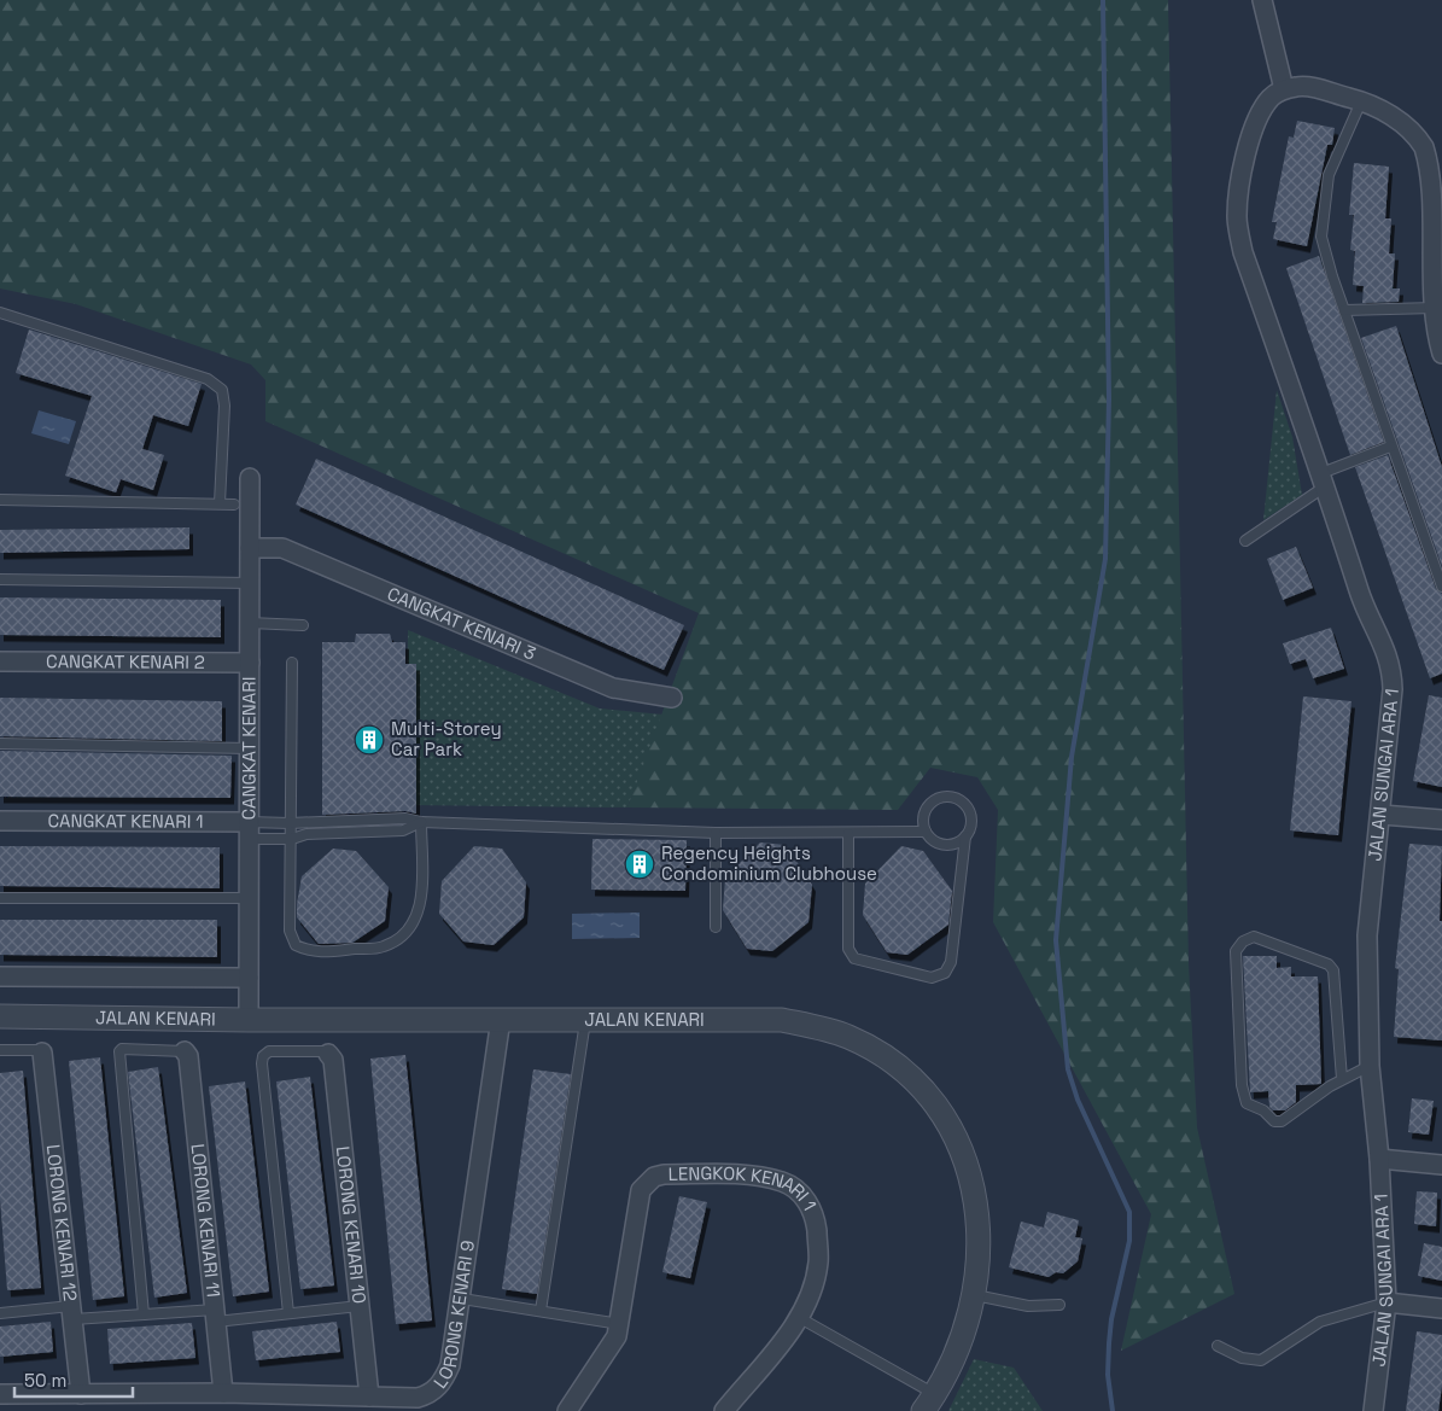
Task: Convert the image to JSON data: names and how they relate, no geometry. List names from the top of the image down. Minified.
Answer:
{"streets":{"street":["CANGKAT KENARI 3","CANGKAT KENARI 2","CANGKAT KENARI","JALAN SUNGAI ARA 1","CANGKAT KENARI 1","JALAN KENARI","LENGKOK KENARI 1","LORONG KENARI 11","LORONG KENARI 12","LORONG KENARI 10","LORONG KENARI 9"]},"crossings":[["CANGKAT KENARI 3","CANGKAT KENARI"],["CANGKAT KENARI 2","CANGKAT KENARI"],["CANGKAT KENARI","CANGKAT KENARI 1"],["CANGKAT KENARI","JALAN KENARI"],["JALAN KENARI","LORONG KENARI 9"],["LORONG KENARI 11","LORONG KENARI 9"],["LORONG KENARI 12","LORONG KENARI 9"],["LORONG KENARI 10","LORONG KENARI 9"]],"places":{"building":["Multi-Storey Car Park","Regency Heights Condominium Clubhouse"]},"scale_bar":"50 m"}
